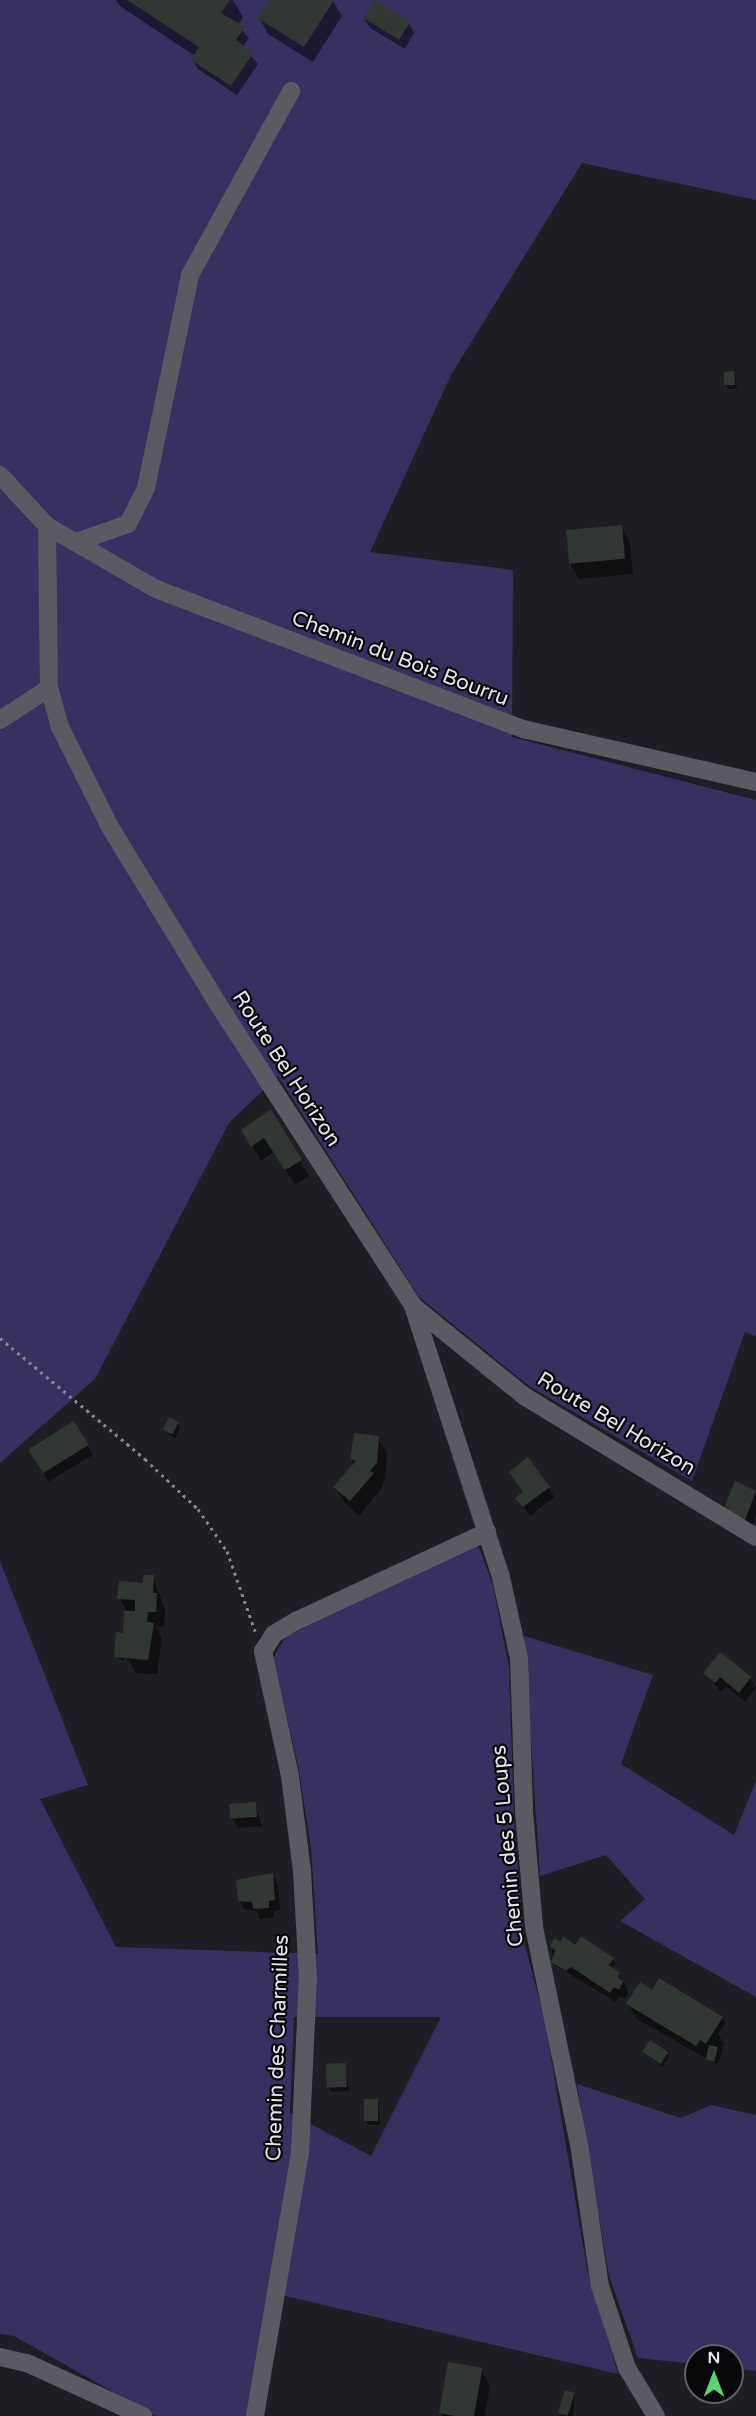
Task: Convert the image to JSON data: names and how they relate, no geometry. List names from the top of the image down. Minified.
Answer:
{"streets":{"street":["Chemin du Bois Bourru","Route Bel Horizon","Chemin des 5 Loups","Chemin des Charmilles"]},"crossings":[["Chemin du Bois Bourru","Route Bel Horizon"],["Route Bel Horizon","Chemin des 5 Loups"]],"north":"top"}
